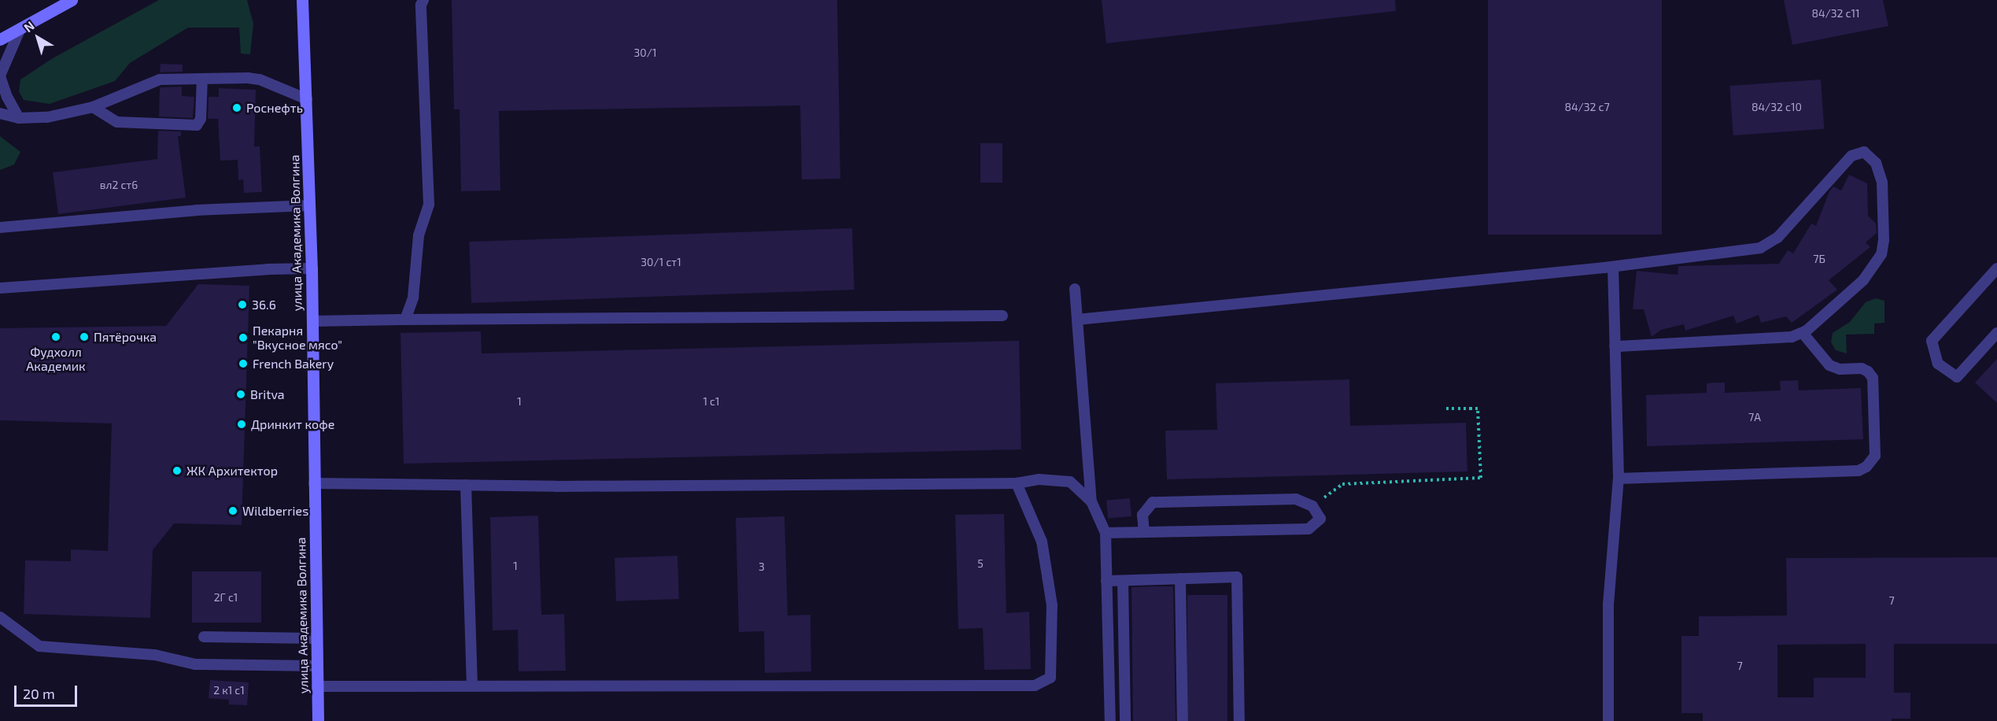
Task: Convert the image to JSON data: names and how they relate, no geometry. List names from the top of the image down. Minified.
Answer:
{"streets":{"street":["улица Академика Волгина"]},"places":["Роснефть","36.6","Фудхолл Академик","Пятёрочка","Пекарня \"Вкусное мясо\"","French Bakery","Britva","Дринкит кофе","ЖК Архитектор","Wildberries"],"house_numbers":["84/32 с11","30/1","84/32 с7","84/32 с10","вл2 ст6","7Б","30/1 ст1","1","1 с1","7А","5","1","3","2Г с1","7","7","2 к1 с1"],"scale_bar":"20 m","north":"top left"}
